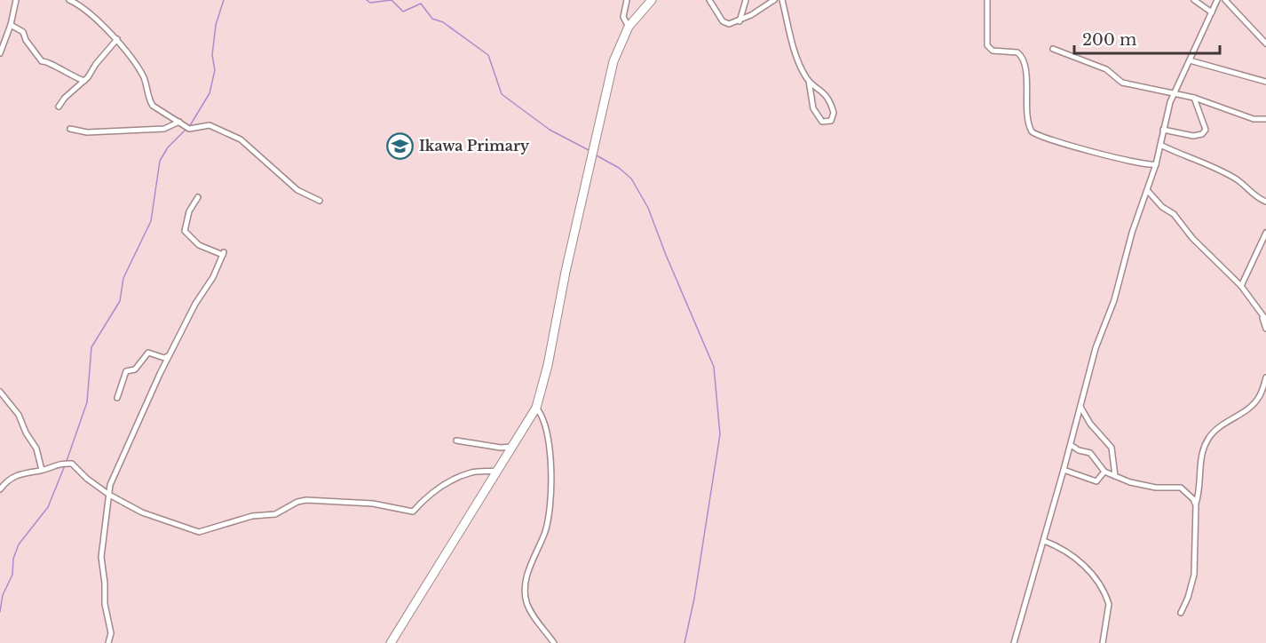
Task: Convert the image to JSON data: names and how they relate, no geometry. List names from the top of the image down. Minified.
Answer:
{"places":{"school or university":["Ikawa Primary"]},"scale_bar":"200 m"}
